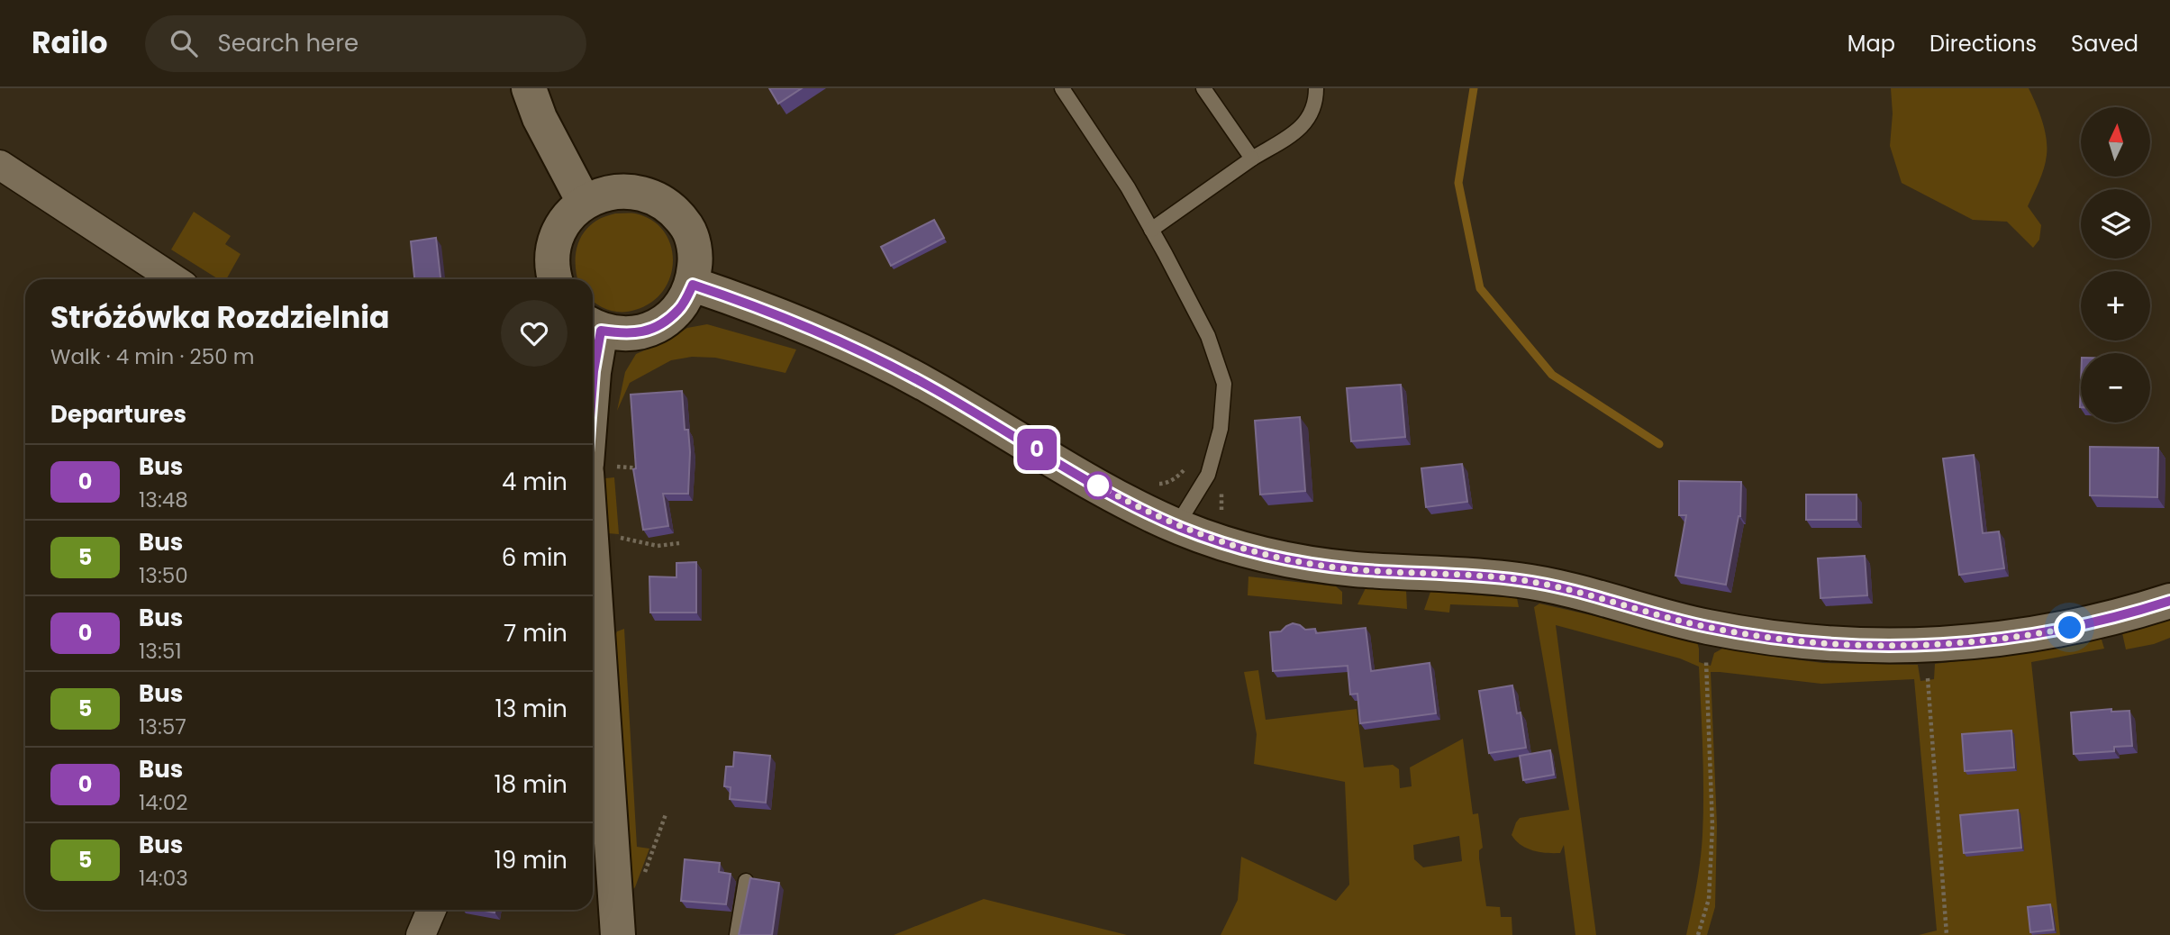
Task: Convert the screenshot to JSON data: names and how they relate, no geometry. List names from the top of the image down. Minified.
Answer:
{"lines":["bus line 0"],"north":"top","page":{"header":"Railo","search":"Search here","nav":["Map","Directions","Saved"],"on_map":"0","map_buttons":["+","−"],"heading":[["Stróżówka Rozdzielnia","Walk · 4 min · 250 m"],"Departures"],"list":[{"mark":"0","name":"Bus","note":"13:48","value":"4 min"},{"mark":"5","name":"Bus","note":"13:50","value":"6 min"},{"mark":"0","name":"Bus","note":"13:51","value":"7 min"},{"mark":"5","name":"Bus","note":"13:57","value":"13 min"},{"mark":"0","name":"Bus","note":"14:02","value":"18 min"},{"mark":"5","name":"Bus","note":"14:03","value":"19 min"}]}}
